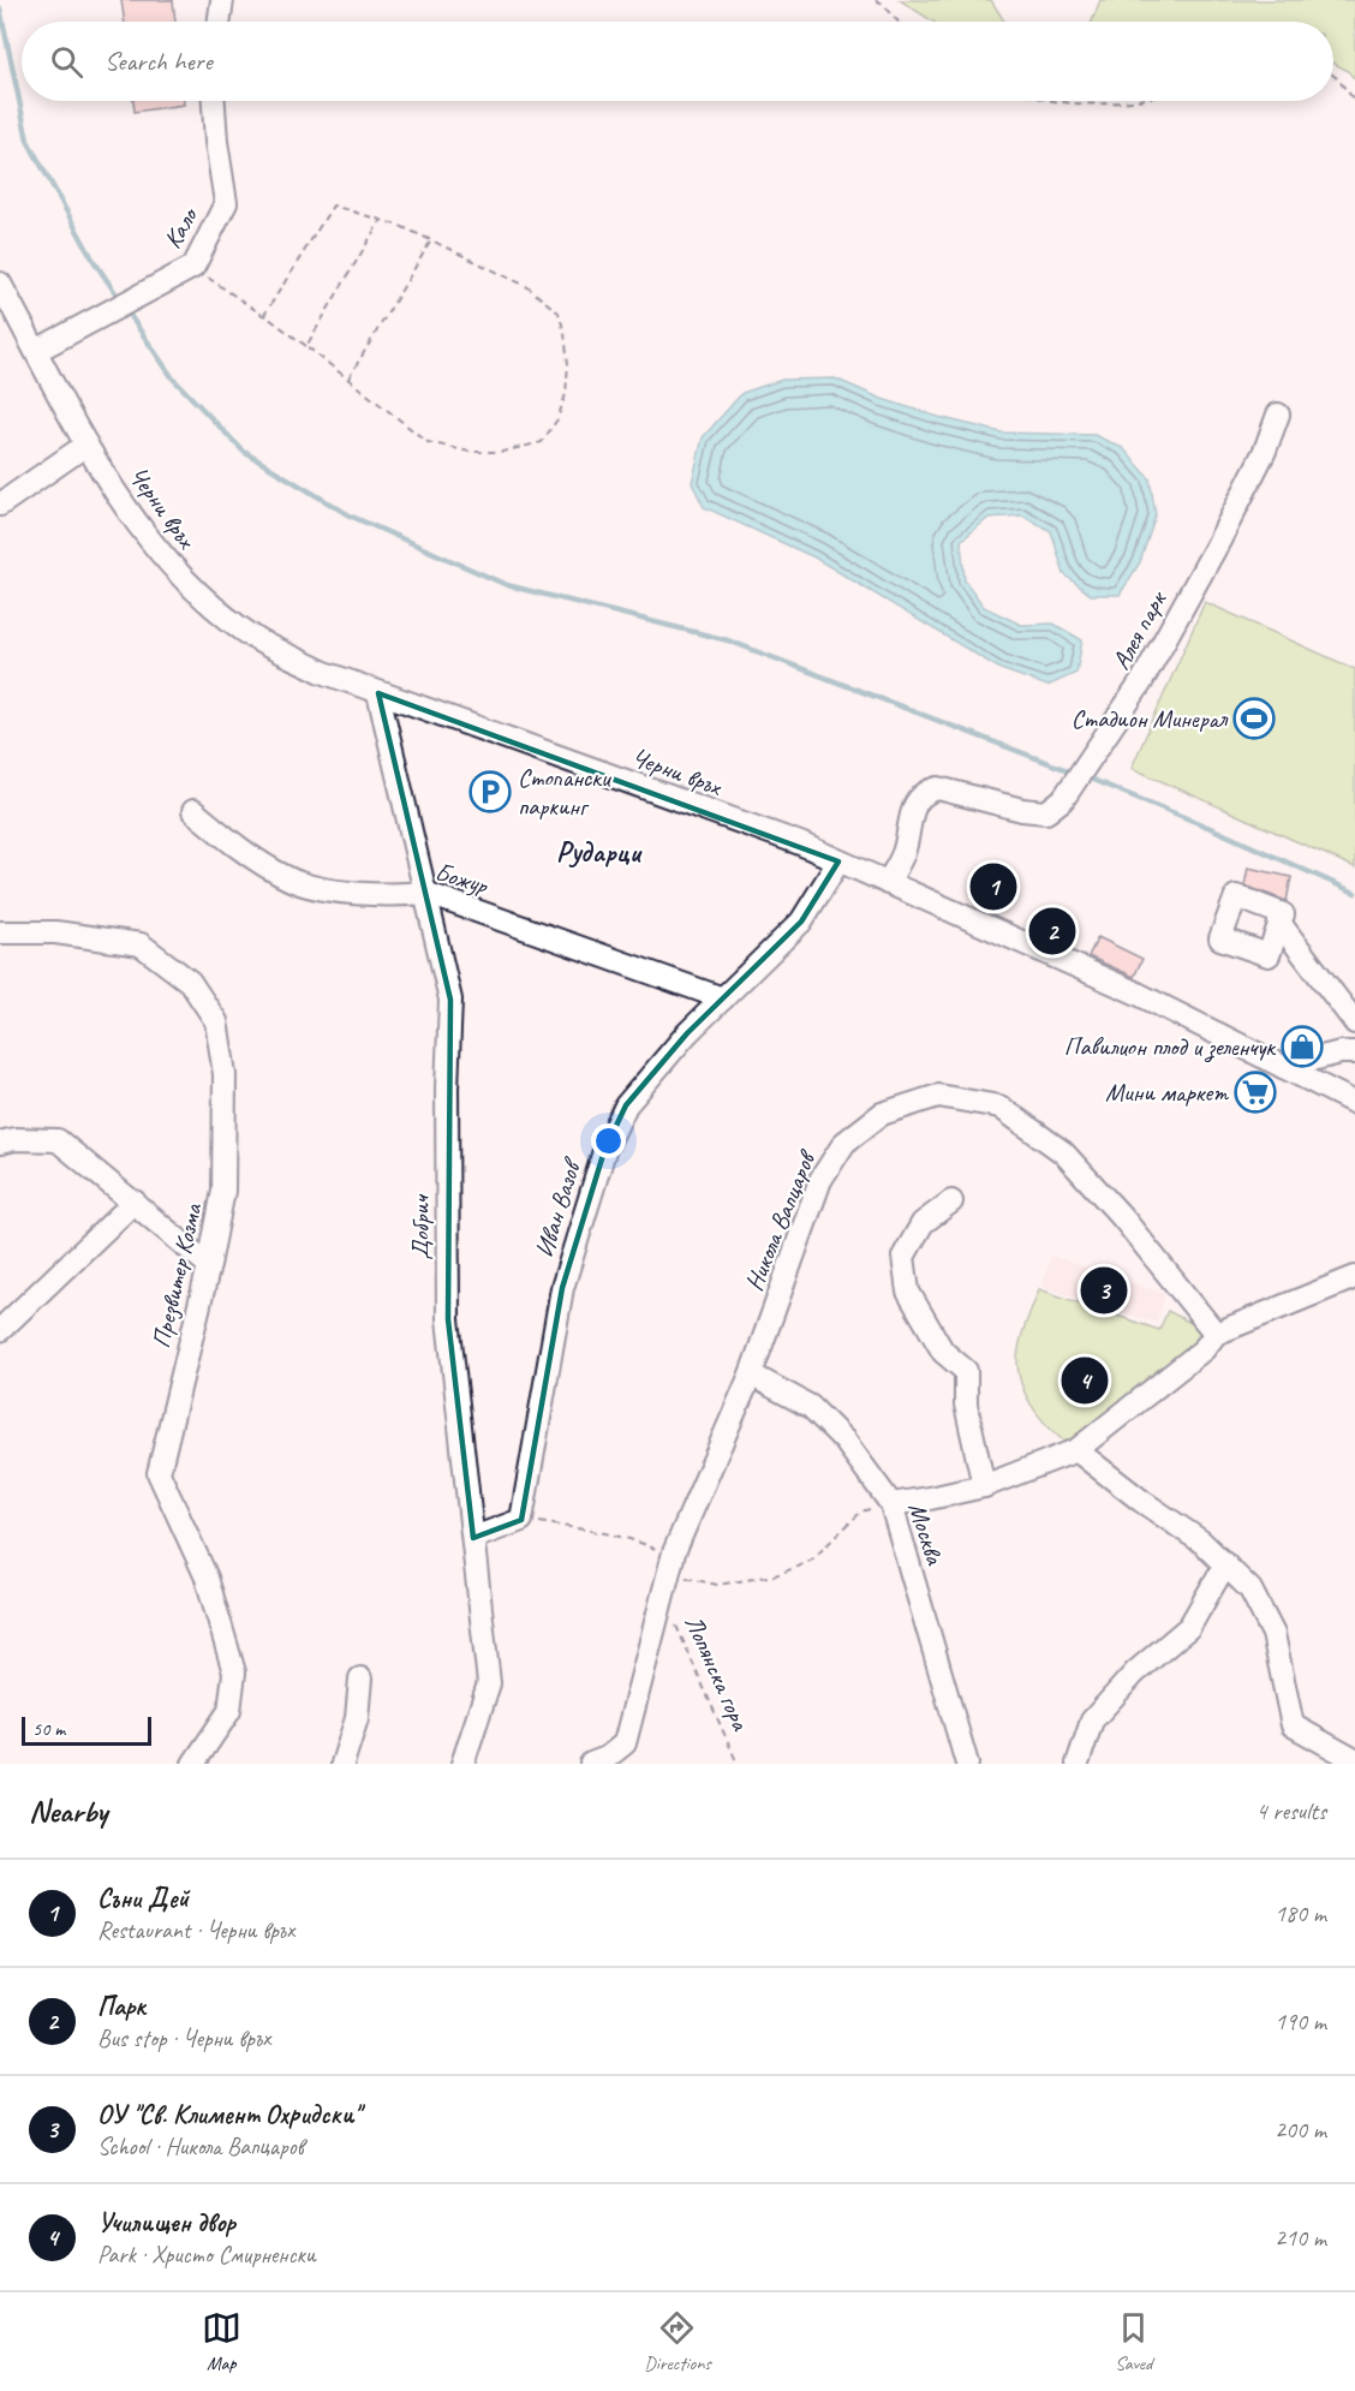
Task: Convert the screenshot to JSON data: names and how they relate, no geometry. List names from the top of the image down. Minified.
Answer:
{"streets":{"street":["Кало","Черни връх","Алея парк","Божур","Иван Вазов","Никола Вапцаров","Добрич","Презвитер Козма","Москва"],"path":["Лопянска гора"]},"crossings":[["Кало","Черни връх"],["Черни връх","Алея парк"],["Черни връх","Иван Вазов"],["Черни връх","Добрич"],["Божур","Иван Вазов"],["Божур","Добрич"],["Никола Вапцаров","Москва"],["Никола Вапцаров","Лопянска гора"]],"districts":["Рударци"],"places":{"sports":["Стадион Минерал"],"parking":["Стопански паркинг"],"shop":["Павилион плод и зеленчук"],"supermarket":["Мини маркет"]},"scale_bar":"50 m","page":{"search":"Search here","pins":["1","2","3","4"],"scale":"50 m","heading":["Nearby","4 results"],"list":[{"mark":"1","name":"Съни Дей","note":"Restaurant · Черни връх","value":"180 m"},{"mark":"2","name":"Парк","note":"Bus stop · Черни връх","value":"190 m"},{"mark":"3","name":"ОУ \"Св. Климент Охридски\"","note":"School · Никола Вапцаров","value":"200 m"},{"mark":"4","name":"Училищен двор","note":"Park · Христо Смирненски","value":"210 m"}],"nav":["Map","Directions","Saved"]}}
